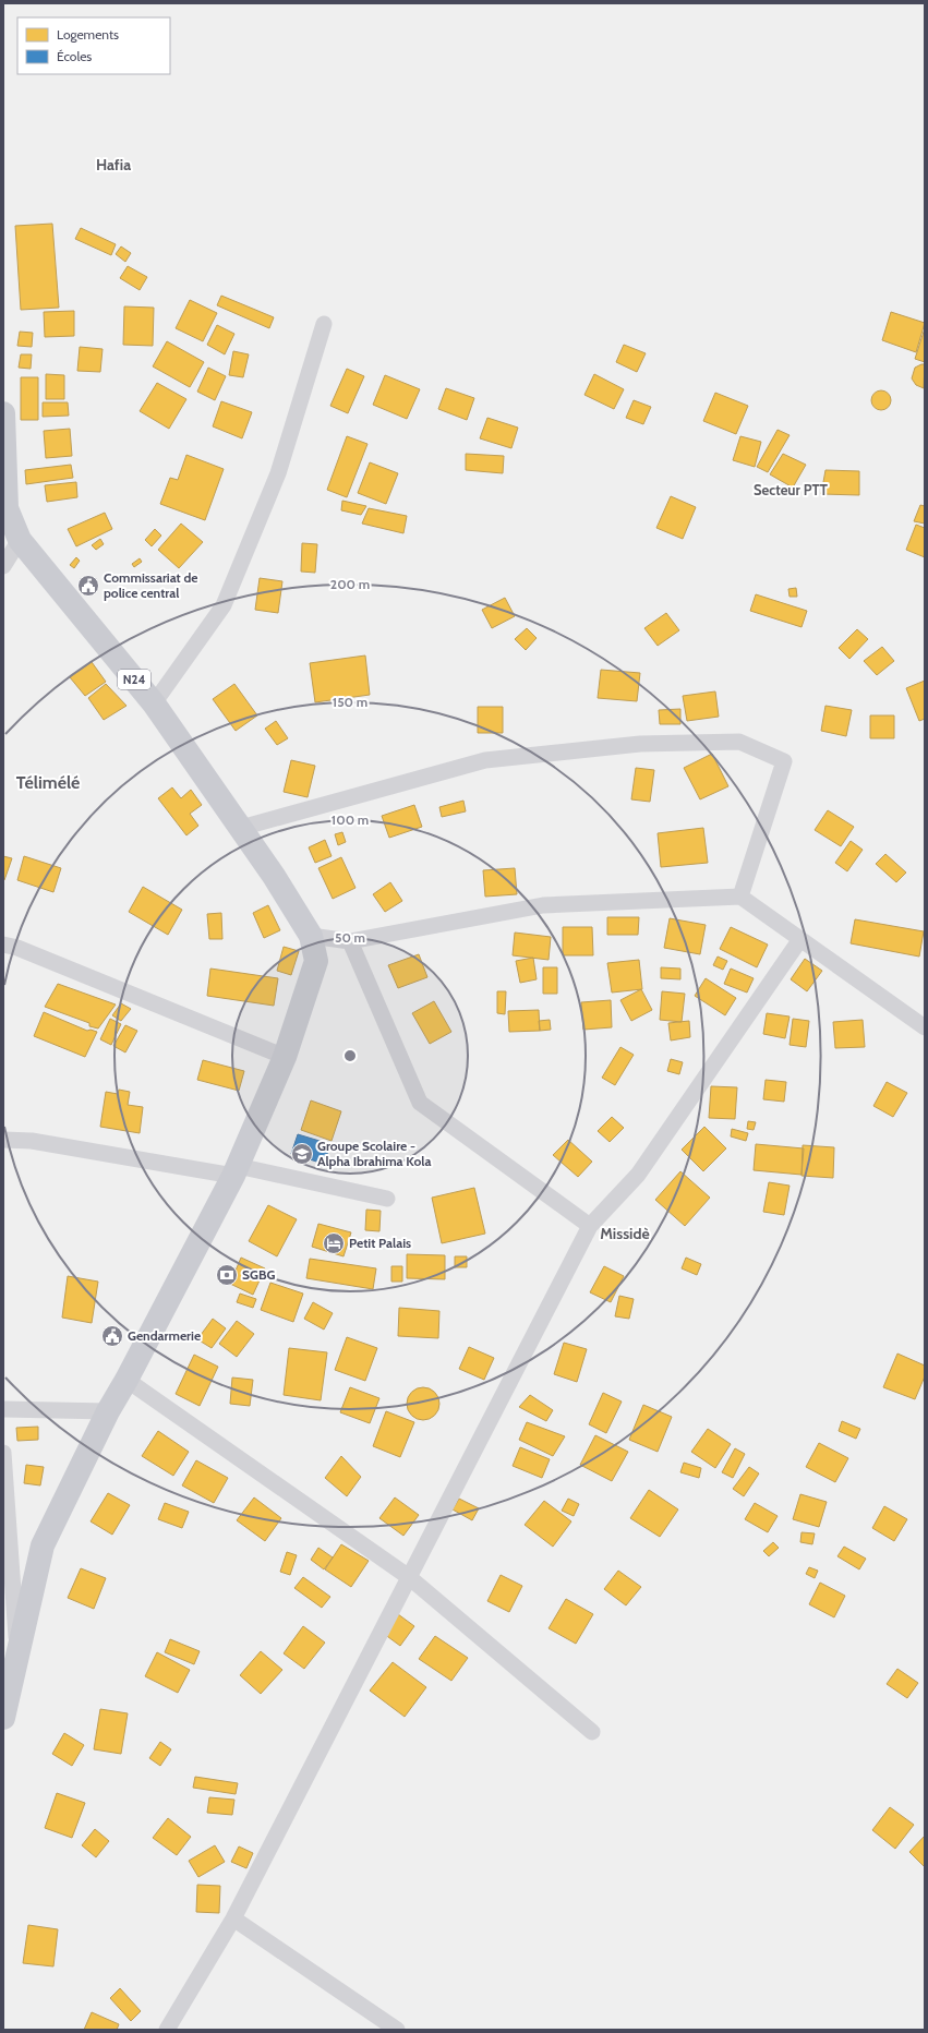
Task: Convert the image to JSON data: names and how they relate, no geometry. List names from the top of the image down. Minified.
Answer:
{"streets":{"main road":["N24"]},"districts":["Hafia","Secteur PTT","Télimélé","Missidè"],"places":{"public building":["Commissariat de police central","Gendarmerie"],"school or university":["Groupe Scolaire - Alpha Ibrahima Kola"],"hotel":["Petit Palais"],"bank":["SGBG"]},"legend":["Logements","Écoles"],"rings":["200 m","150 m","100 m","50 m"]}
